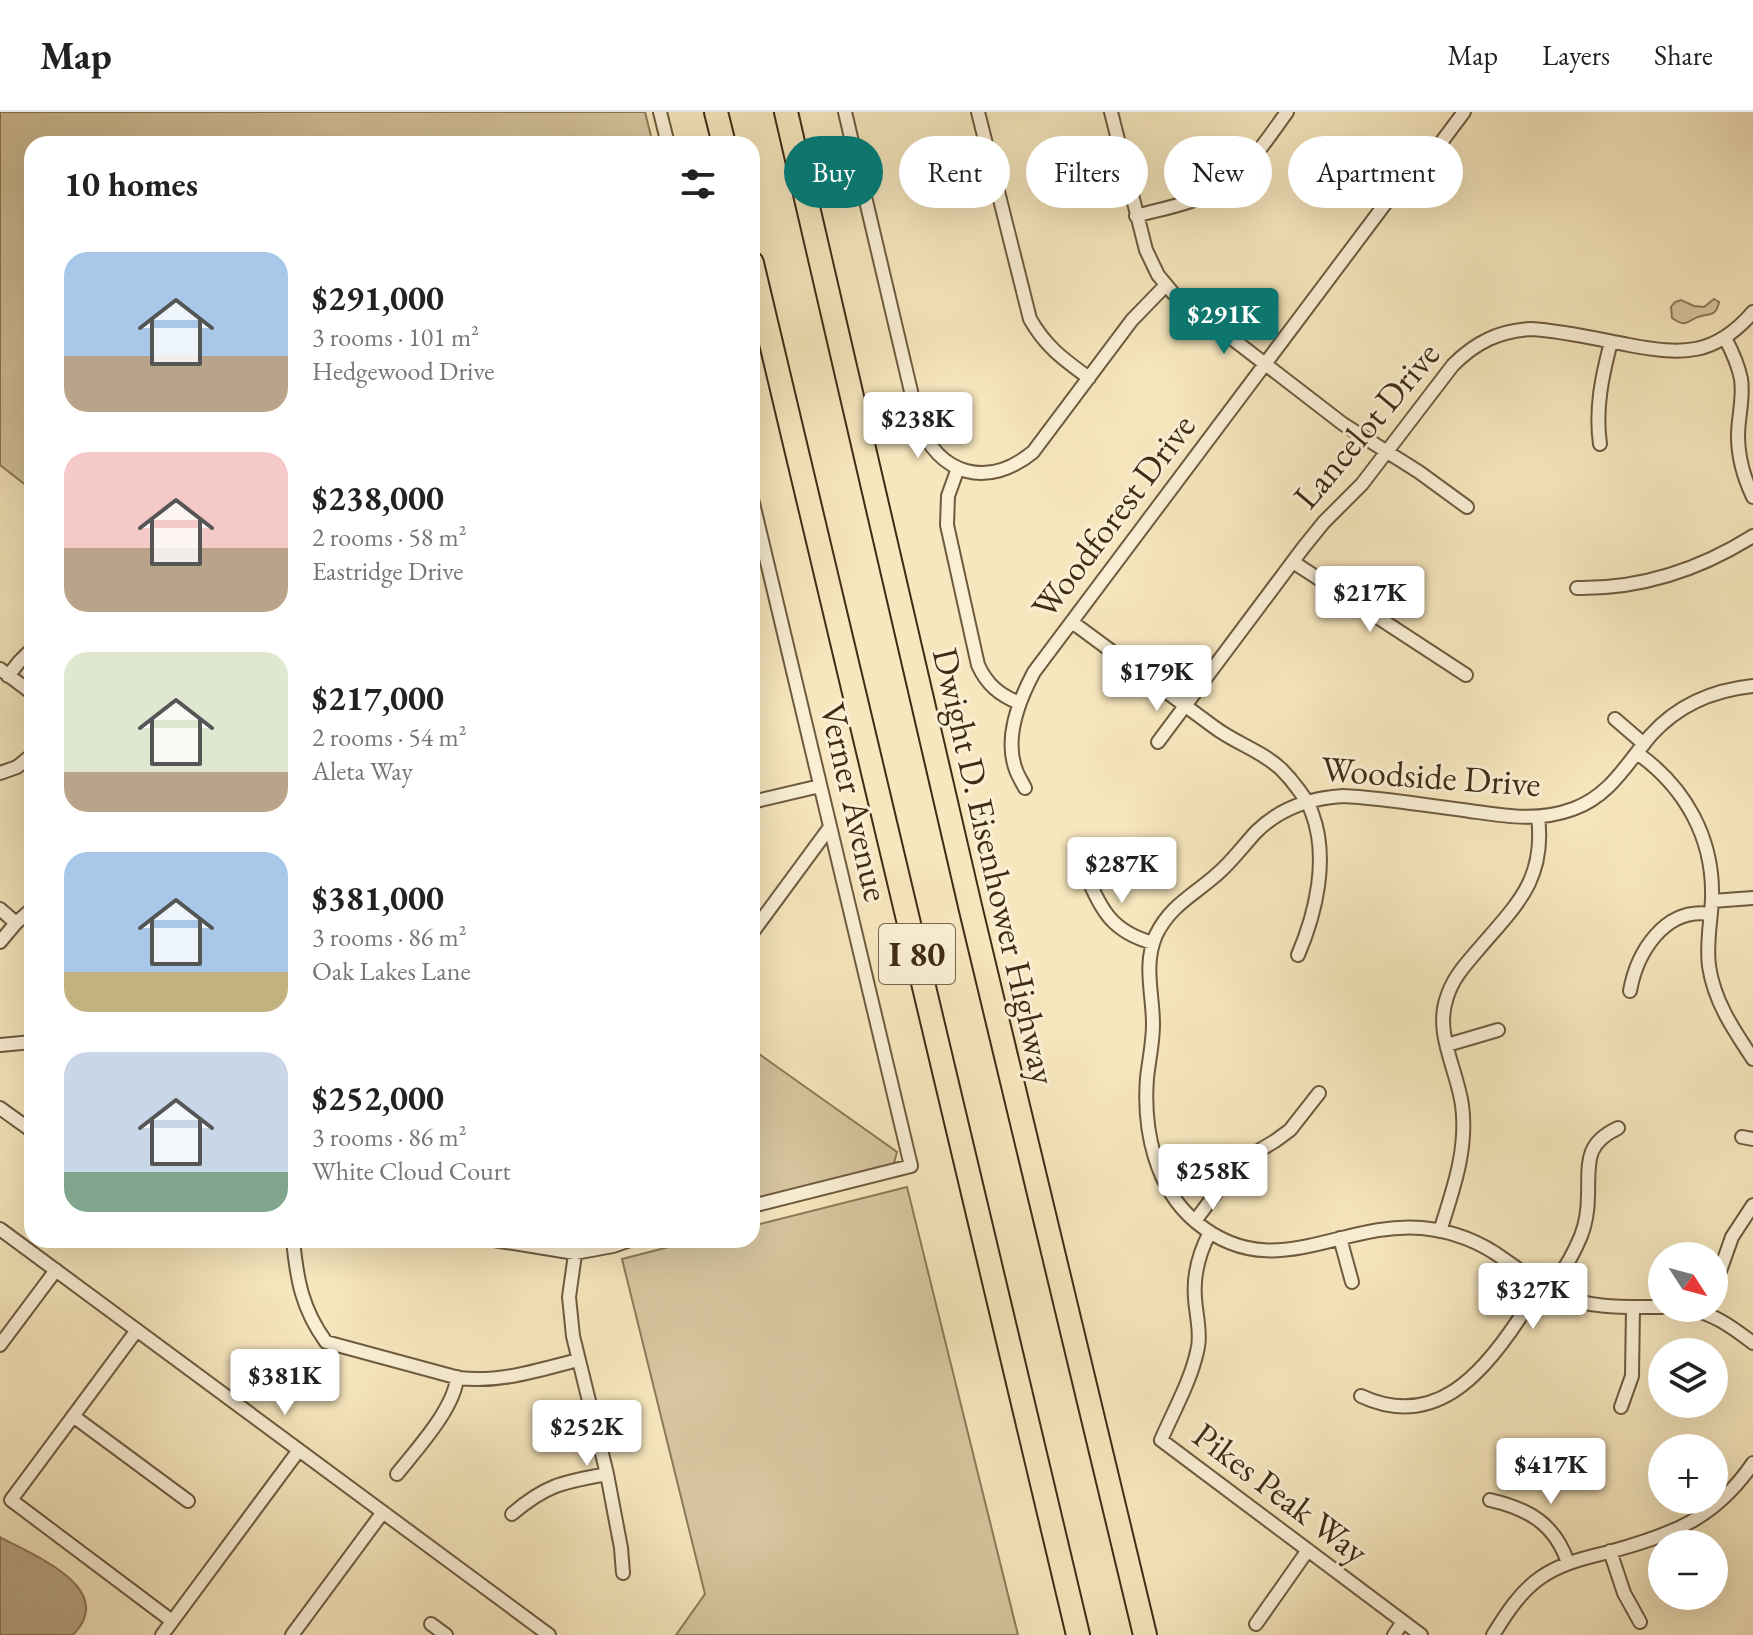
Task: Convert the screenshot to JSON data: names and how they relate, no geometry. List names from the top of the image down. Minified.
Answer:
{"streets":{"highway":["Dwight D. Eisenhower Highway","I 80"],"street":["Lancelot Drive","Woodforest Drive","Woodside Drive","Verner Avenue","Pikes Peak Way"]},"crossings":[["Lancelot Drive","Woodside Drive"],["Woodforest Drive","Woodside Drive"]],"north":"bottom right","page":{"header":"Map","nav":["Map","Layers","Share"],"chip":["Buy","Rent","Filters","New","Apartment"],"heading":"10 homes","list":[{"name":"$291,000","note":"3 rooms · 101 m² · Hedgewood Drive"},{"name":"$238,000","note":"2 rooms · 58 m² · Eastridge Drive"},{"name":"$217,000","note":"2 rooms · 54 m² · Aleta Way"},{"name":"$381,000","note":"3 rooms · 86 m² · Oak Lakes Lane"},{"name":"$252,000","note":"3 rooms · 86 m² · White Cloud Court"}],"price":["$291K","$238K","$217K","$179K","$287K","$258K","$327K","$381K","$252K","$417K"],"map_buttons":["+","−"]}}
